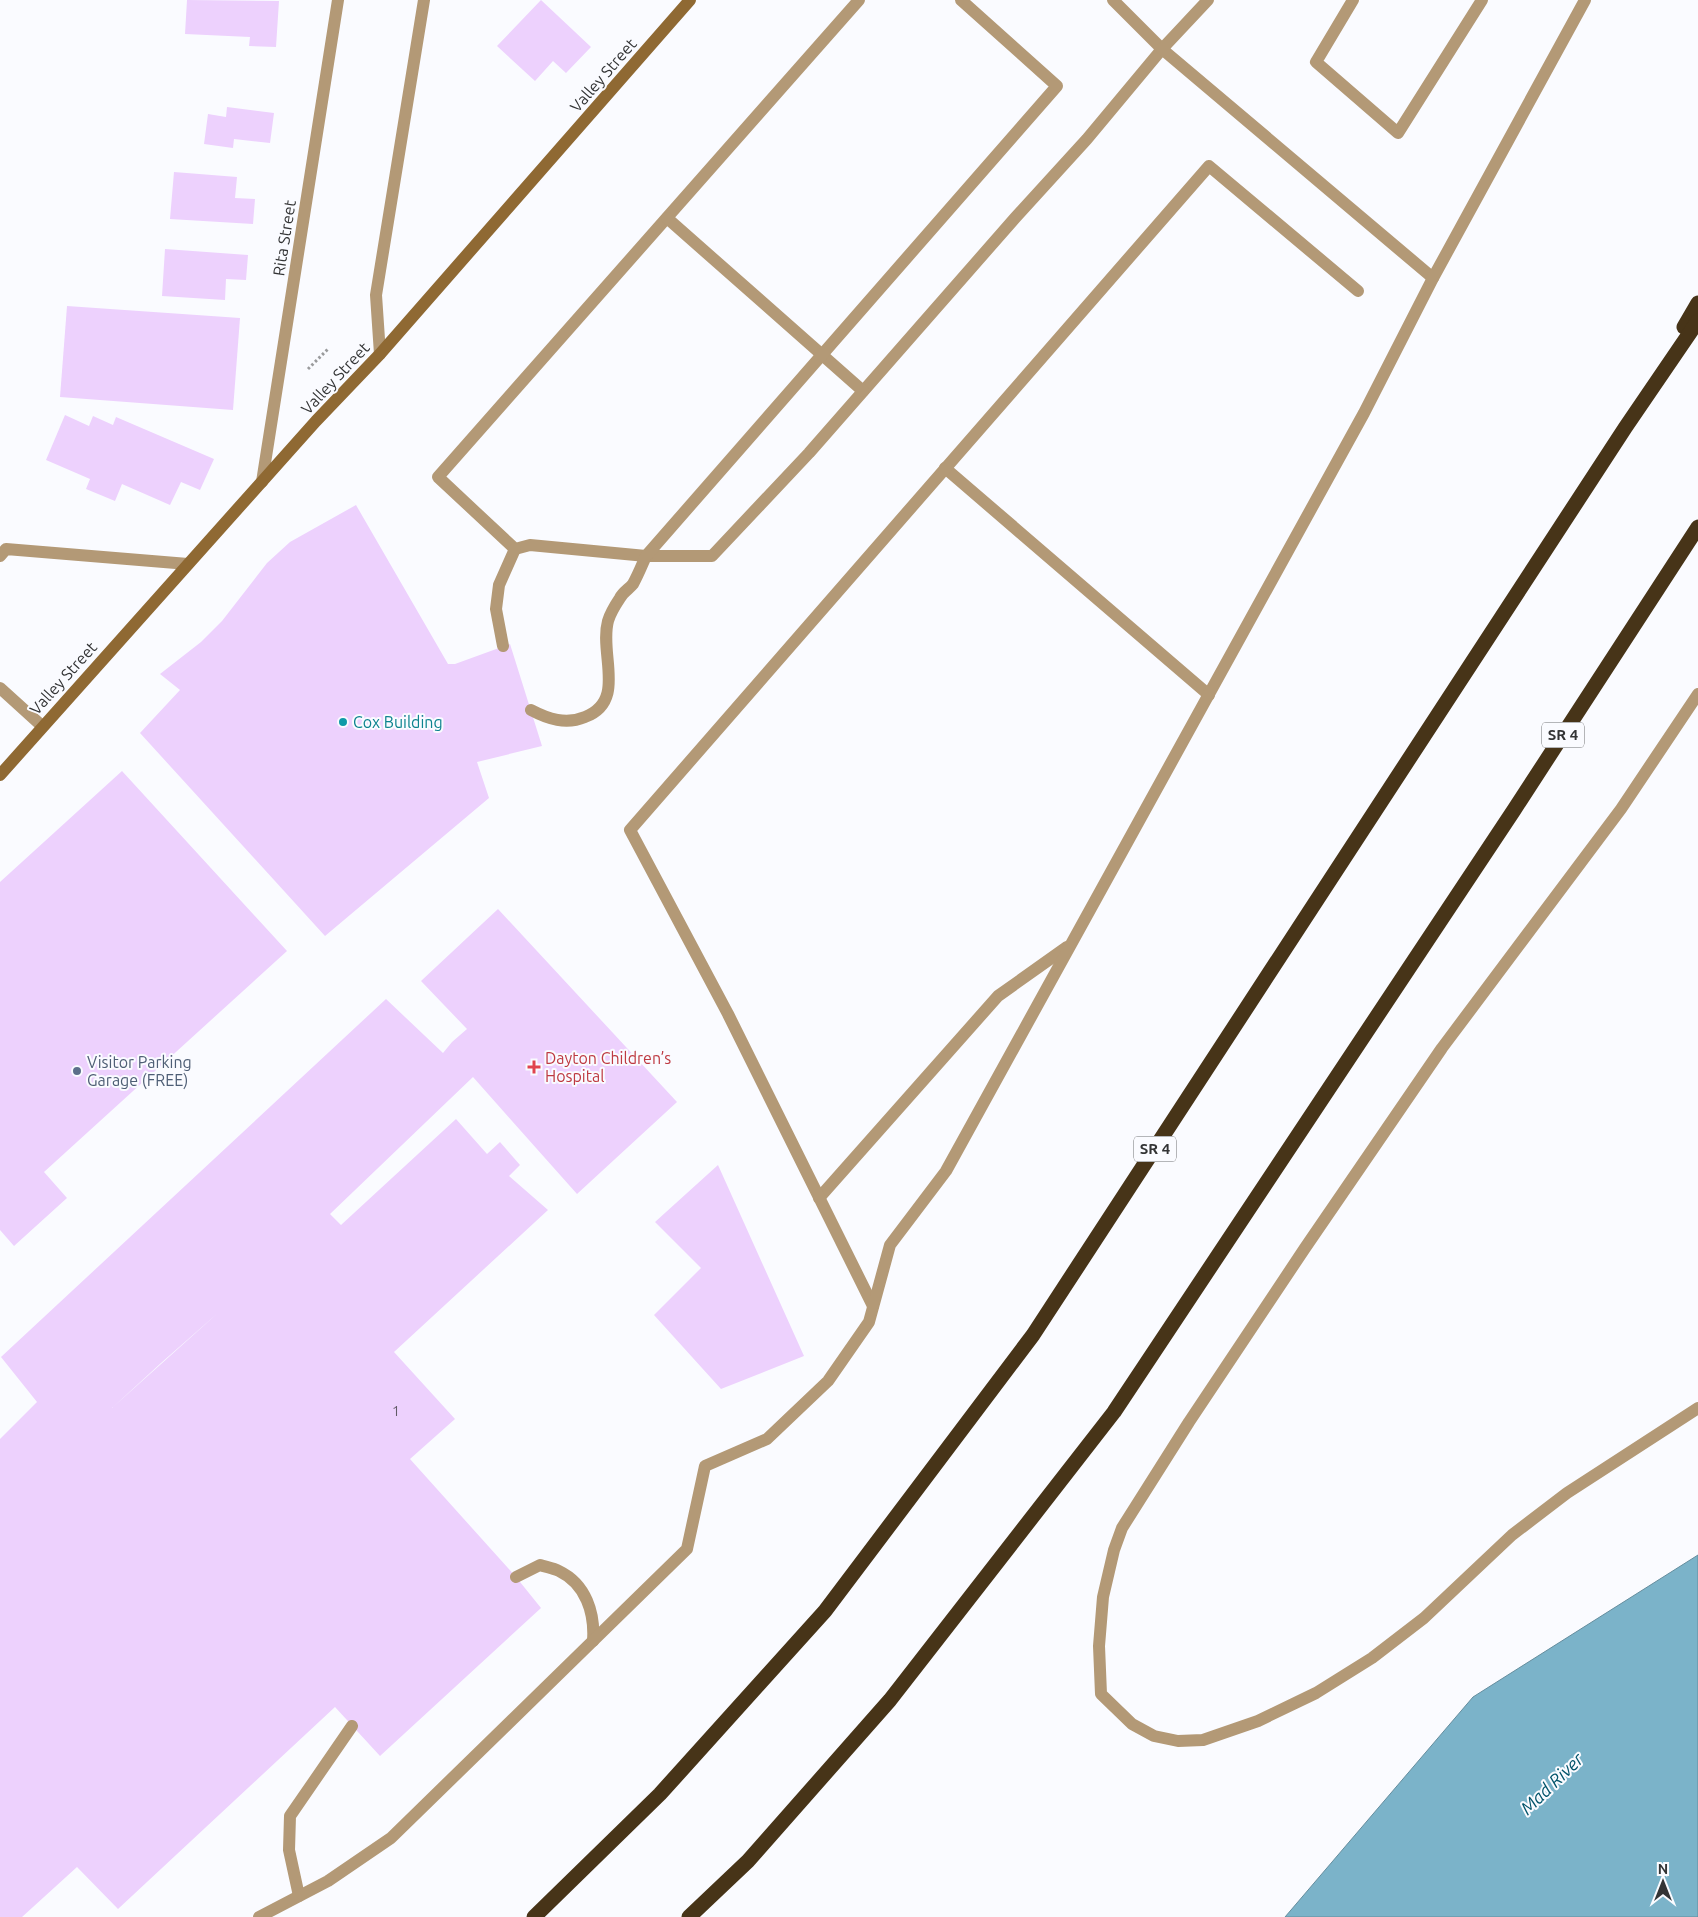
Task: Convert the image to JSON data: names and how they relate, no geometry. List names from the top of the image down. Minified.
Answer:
{"streets":{"highway":["SR 4"],"main road":["Valley Street"],"street":["Rita Street"]},"crossings":[["Valley Street","Rita Street"]],"water":["Mad River"],"places":{"other":["Cox Building","Visitor Parking Garage (FREE)"],"health":["Dayton Children’s Hospital"]},"house_numbers":["1"],"north":"top"}
